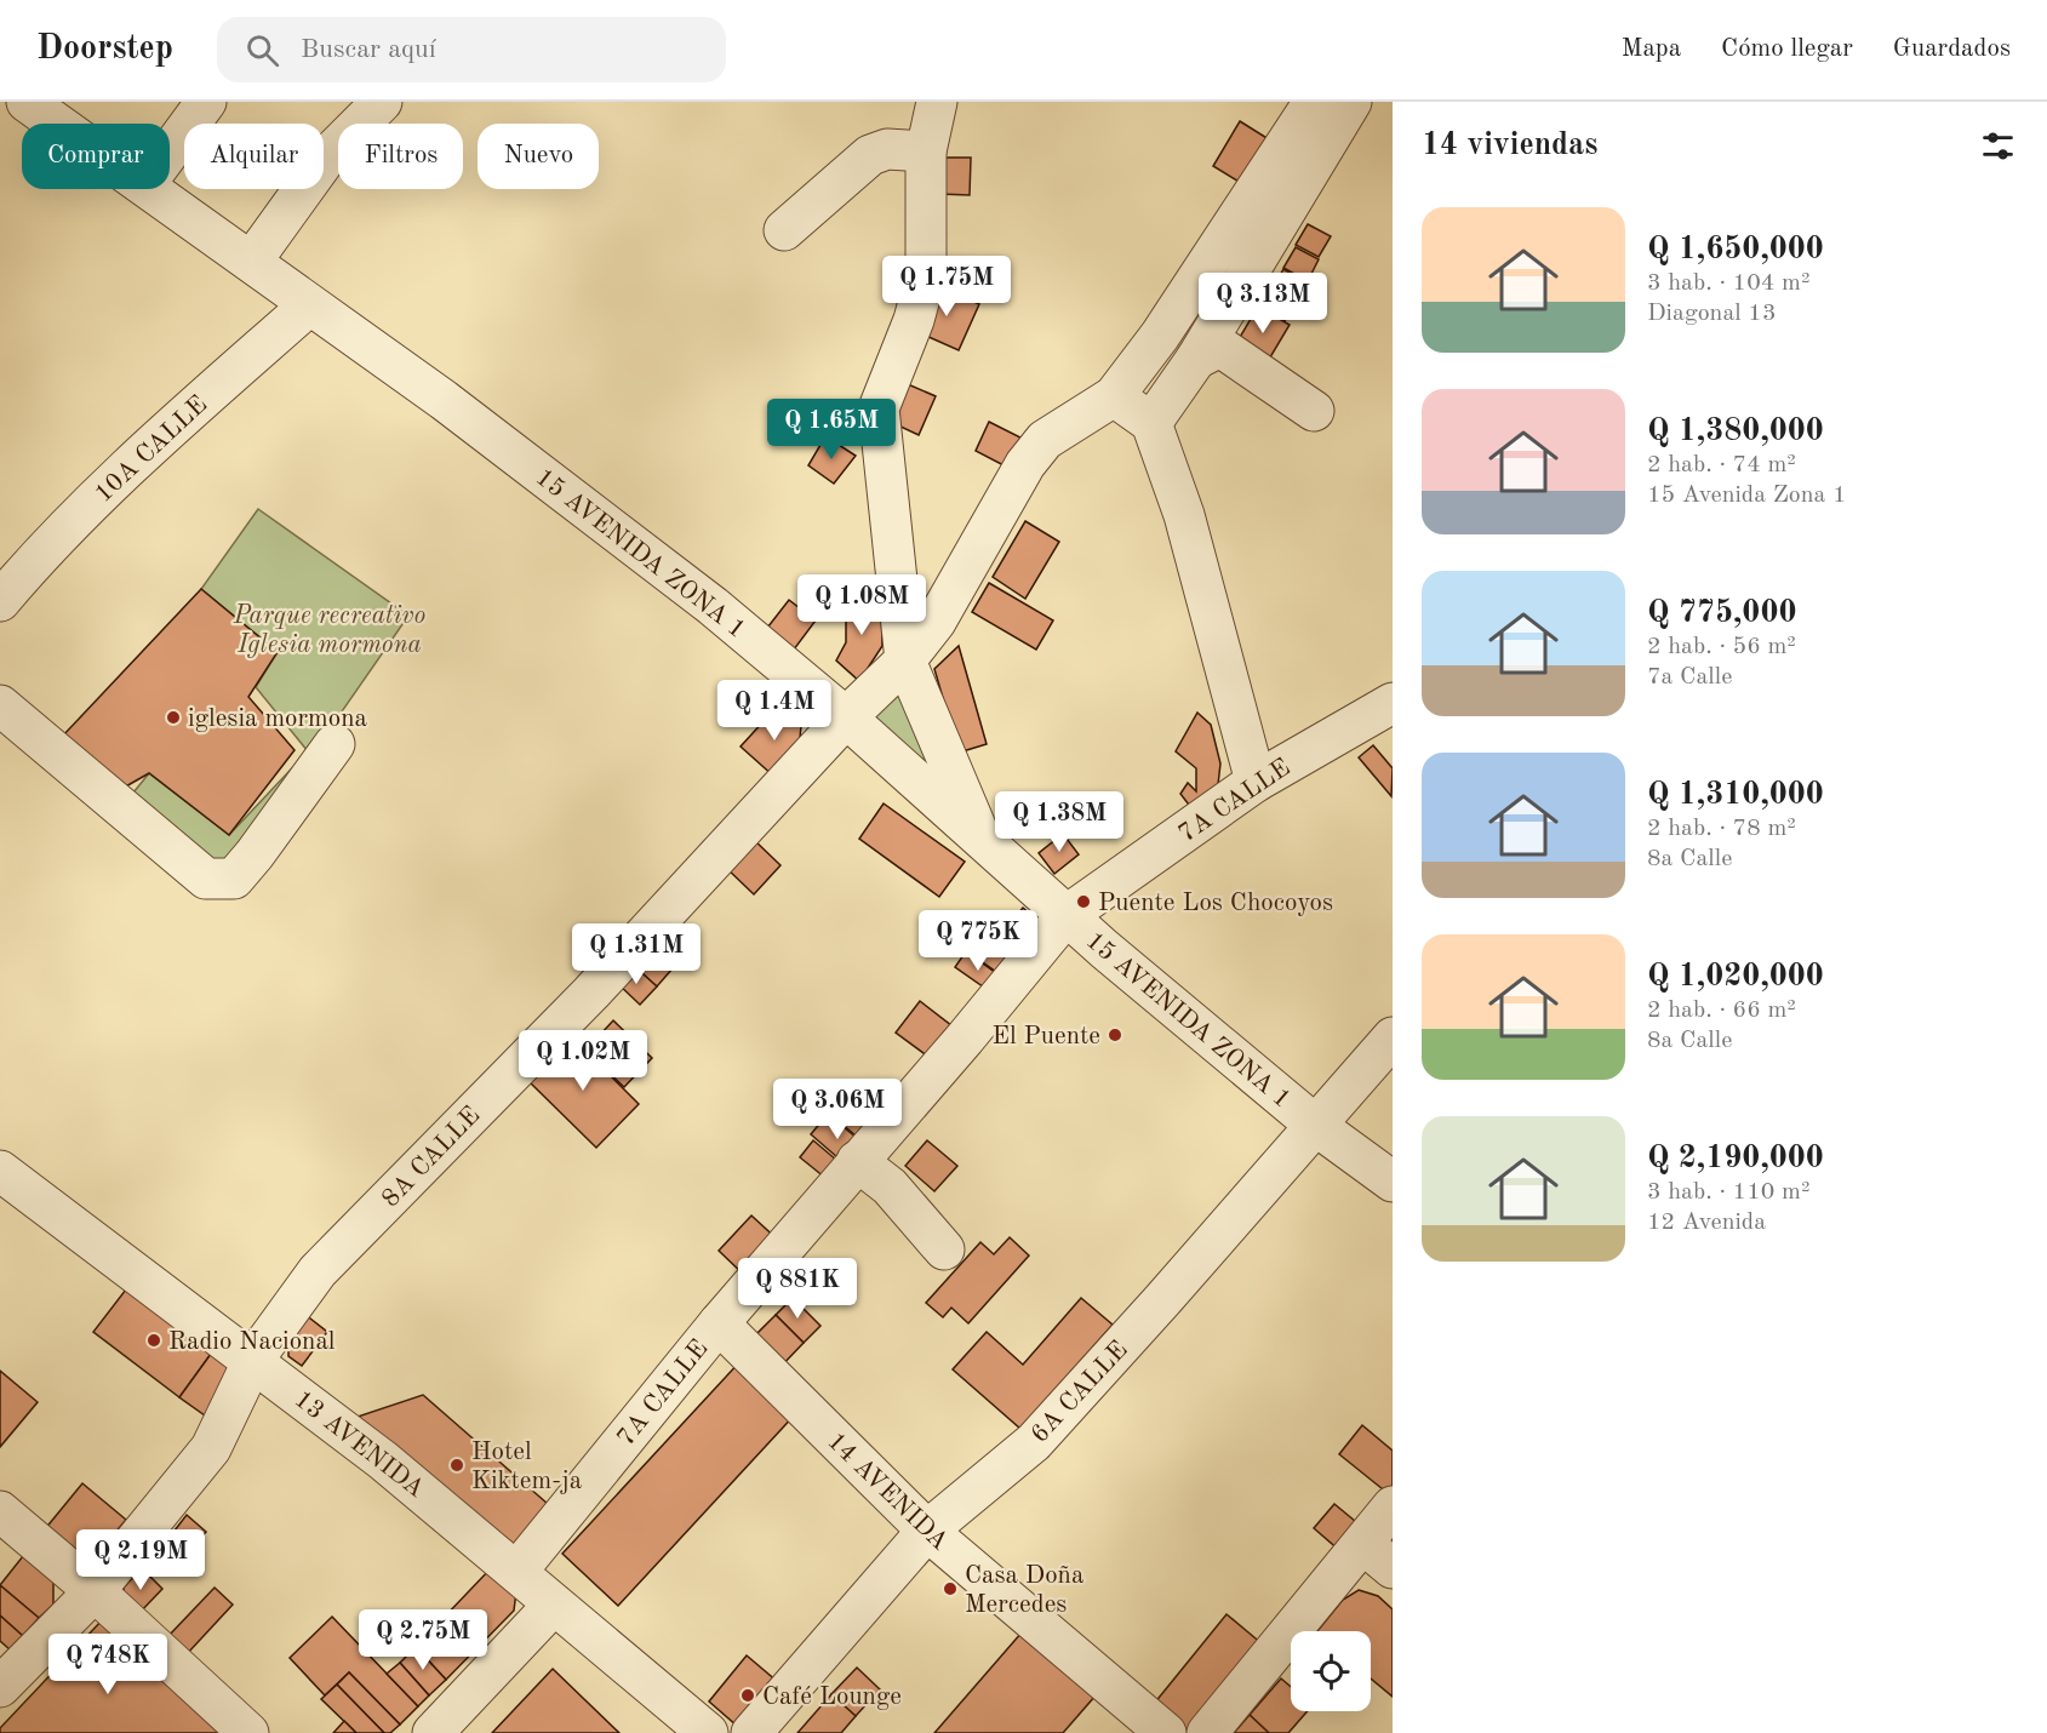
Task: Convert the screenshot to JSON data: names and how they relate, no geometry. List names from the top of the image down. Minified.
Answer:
{"streets":{"street":["10A CALLE","15 AVENIDA ZONA 1","7A CALLE","8A CALLE","6A CALLE","13 AVENIDA","14 AVENIDA"]},"crossings":[["10A CALLE","15 AVENIDA ZONA 1"],["15 AVENIDA ZONA 1","7A CALLE"],["15 AVENIDA ZONA 1","8A CALLE"],["15 AVENIDA ZONA 1","6A CALLE"],["7A CALLE","13 AVENIDA"],["7A CALLE","14 AVENIDA"],["8A CALLE","13 AVENIDA"],["6A CALLE","14 AVENIDA"]],"parks":["Parque recreativo Iglesia mormona"],"places":["iglesia mormona","Puente Los Chocoyos","El Puente","Radio Nacional","Hotel Kiktem-ja","Casa Doña Mercedes","Café Lounge"],"page":{"header":"Doorstep","search":"Buscar aquí","nav":["Mapa","Cómo llegar","Guardados"],"heading":"14 viviendas","chip":["Comprar","Alquilar","Filtros","Nuevo"],"list":[{"name":"Q 1,650,000","note":"3 hab. · 104 m² · Diagonal 13"},{"name":"Q 1,380,000","note":"2 hab. · 74 m² · 15 Avenida Zona 1"},{"name":"Q 775,000","note":"2 hab. · 56 m² · 7a Calle"},{"name":"Q 1,310,000","note":"2 hab. · 78 m² · 8a Calle"},{"name":"Q 1,020,000","note":"2 hab. · 66 m² · 8a Calle"},{"name":"Q 2,190,000","note":"3 hab. · 110 m² · 12 Avenida"}],"price":["Q 1.75M","Q 3.13M","Q 1.65M","Q 1.08M","Q 1.4M","Q 1.38M","Q 775K","Q 1.31M","Q 1.02M","Q 3.06M","Q 881K","Q 2.19M","Q 2.75M","Q 748K"]}}
